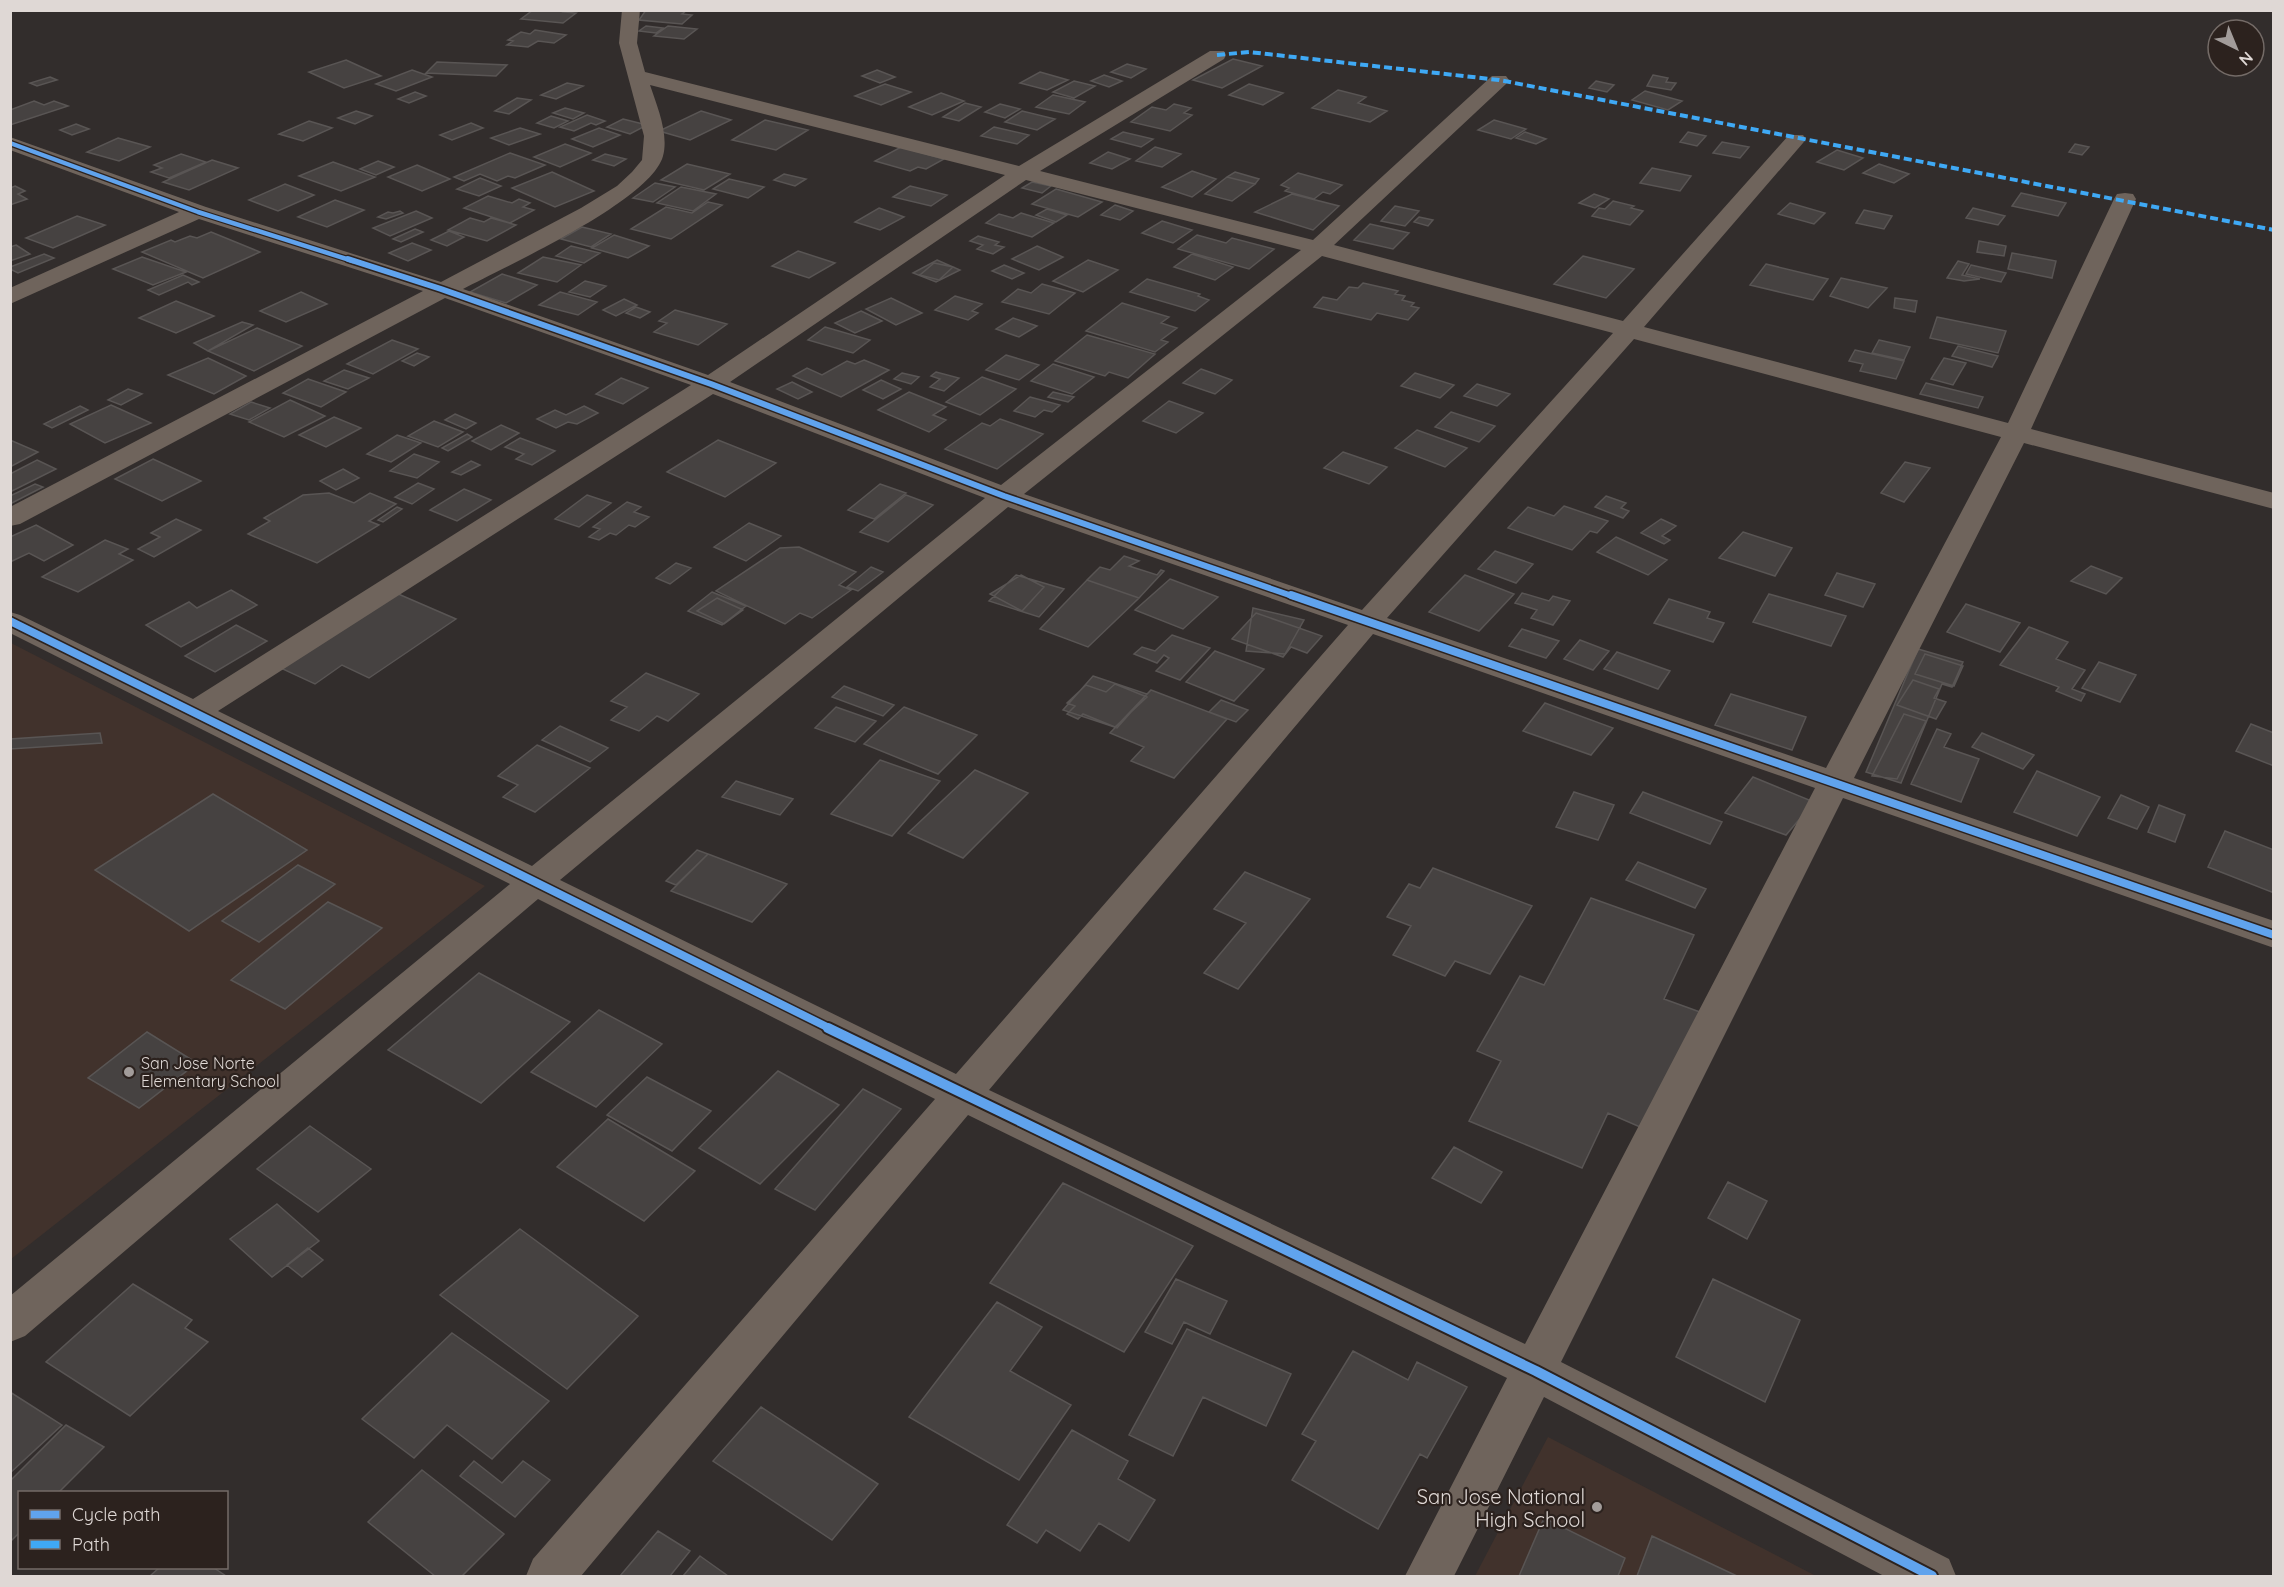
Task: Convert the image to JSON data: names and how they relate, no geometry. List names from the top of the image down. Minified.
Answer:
{"places":["San Jose Norte Elementary School","San Jose National High School"],"legend":["Cycle path","Path"],"north":"bottom right"}
